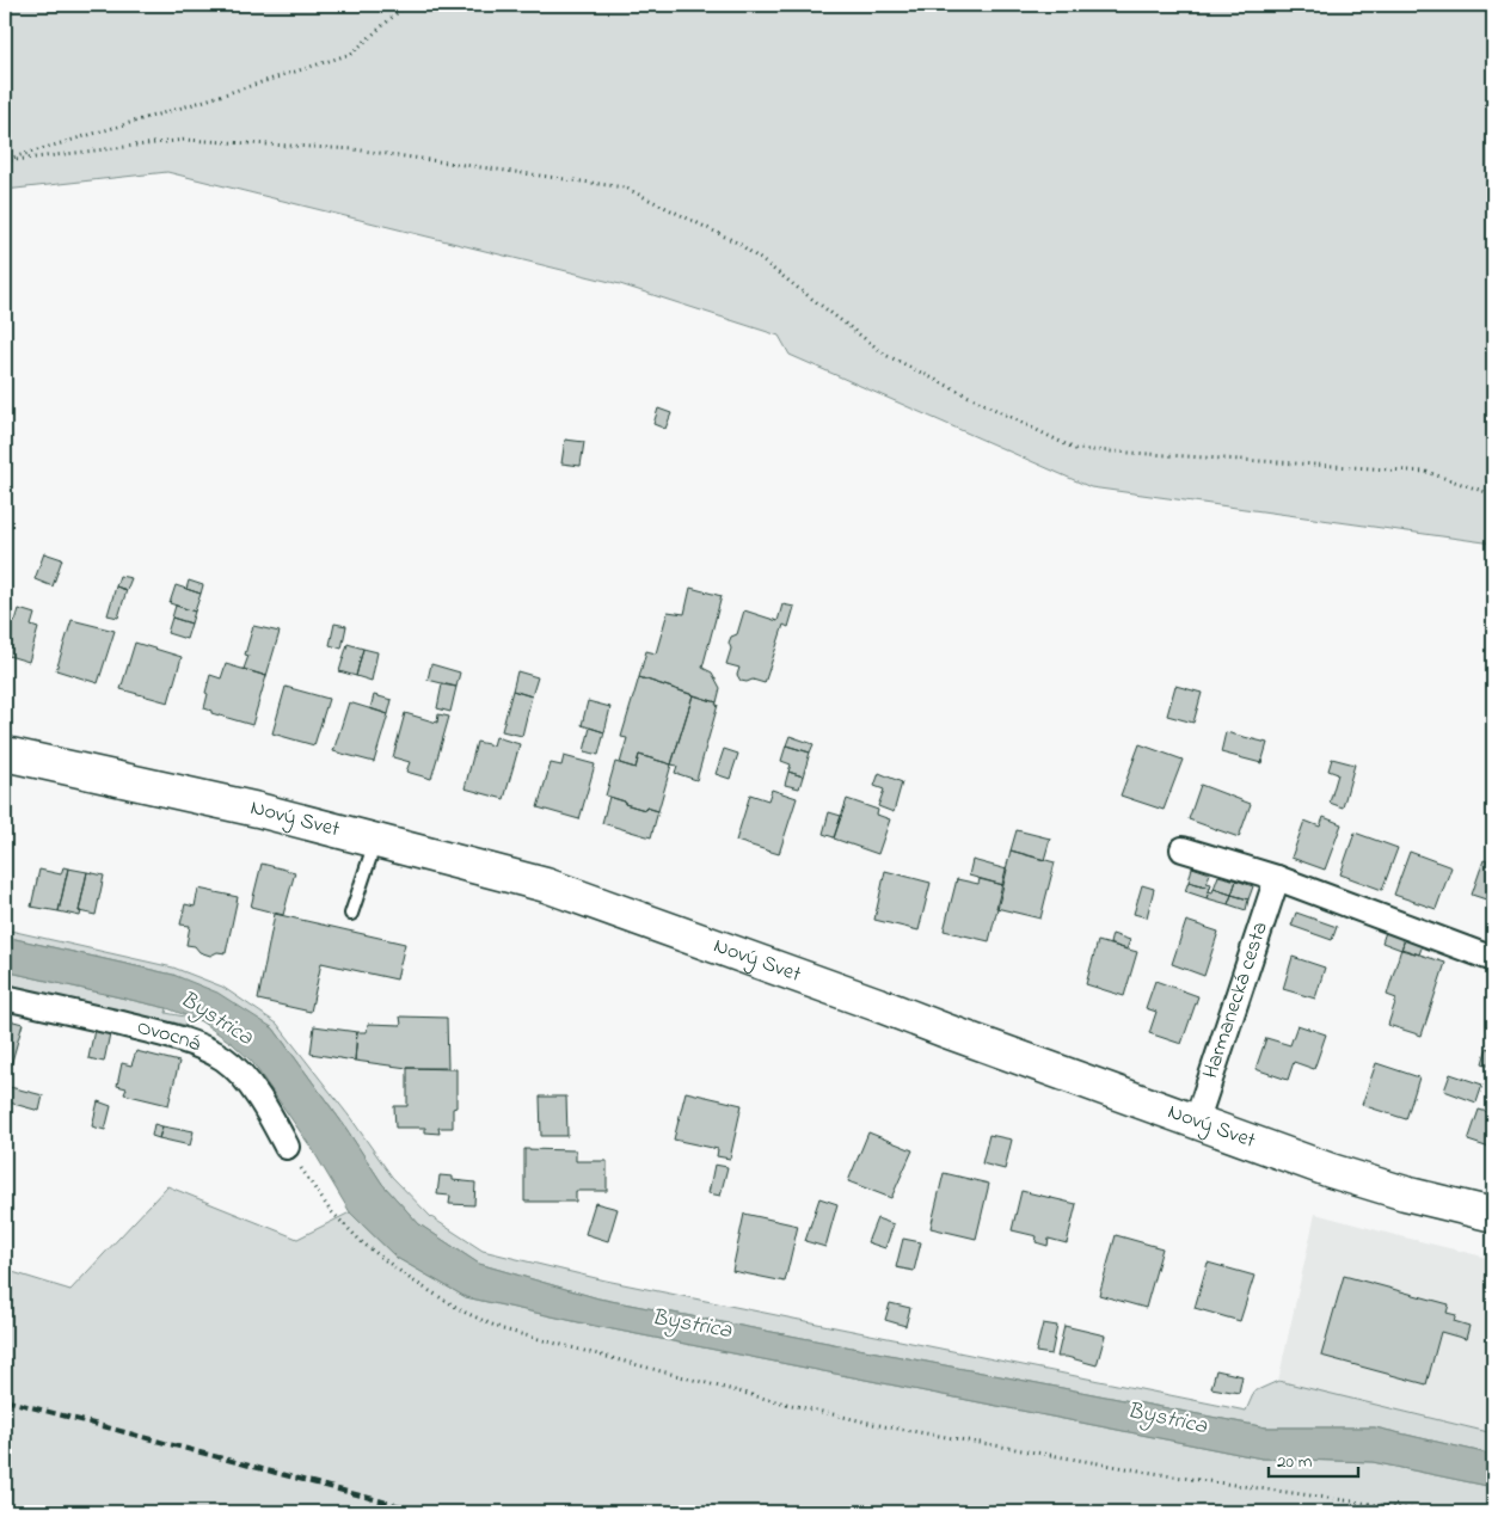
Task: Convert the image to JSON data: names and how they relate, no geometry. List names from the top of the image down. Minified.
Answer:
{"streets":{"main road":["Nový Svet"],"street":["Harmanecká cesta","Ovocná"]},"crossings":[["Nový Svet","Harmanecká cesta"]],"water":["Bystrica"],"scale_bar":"20 m"}
